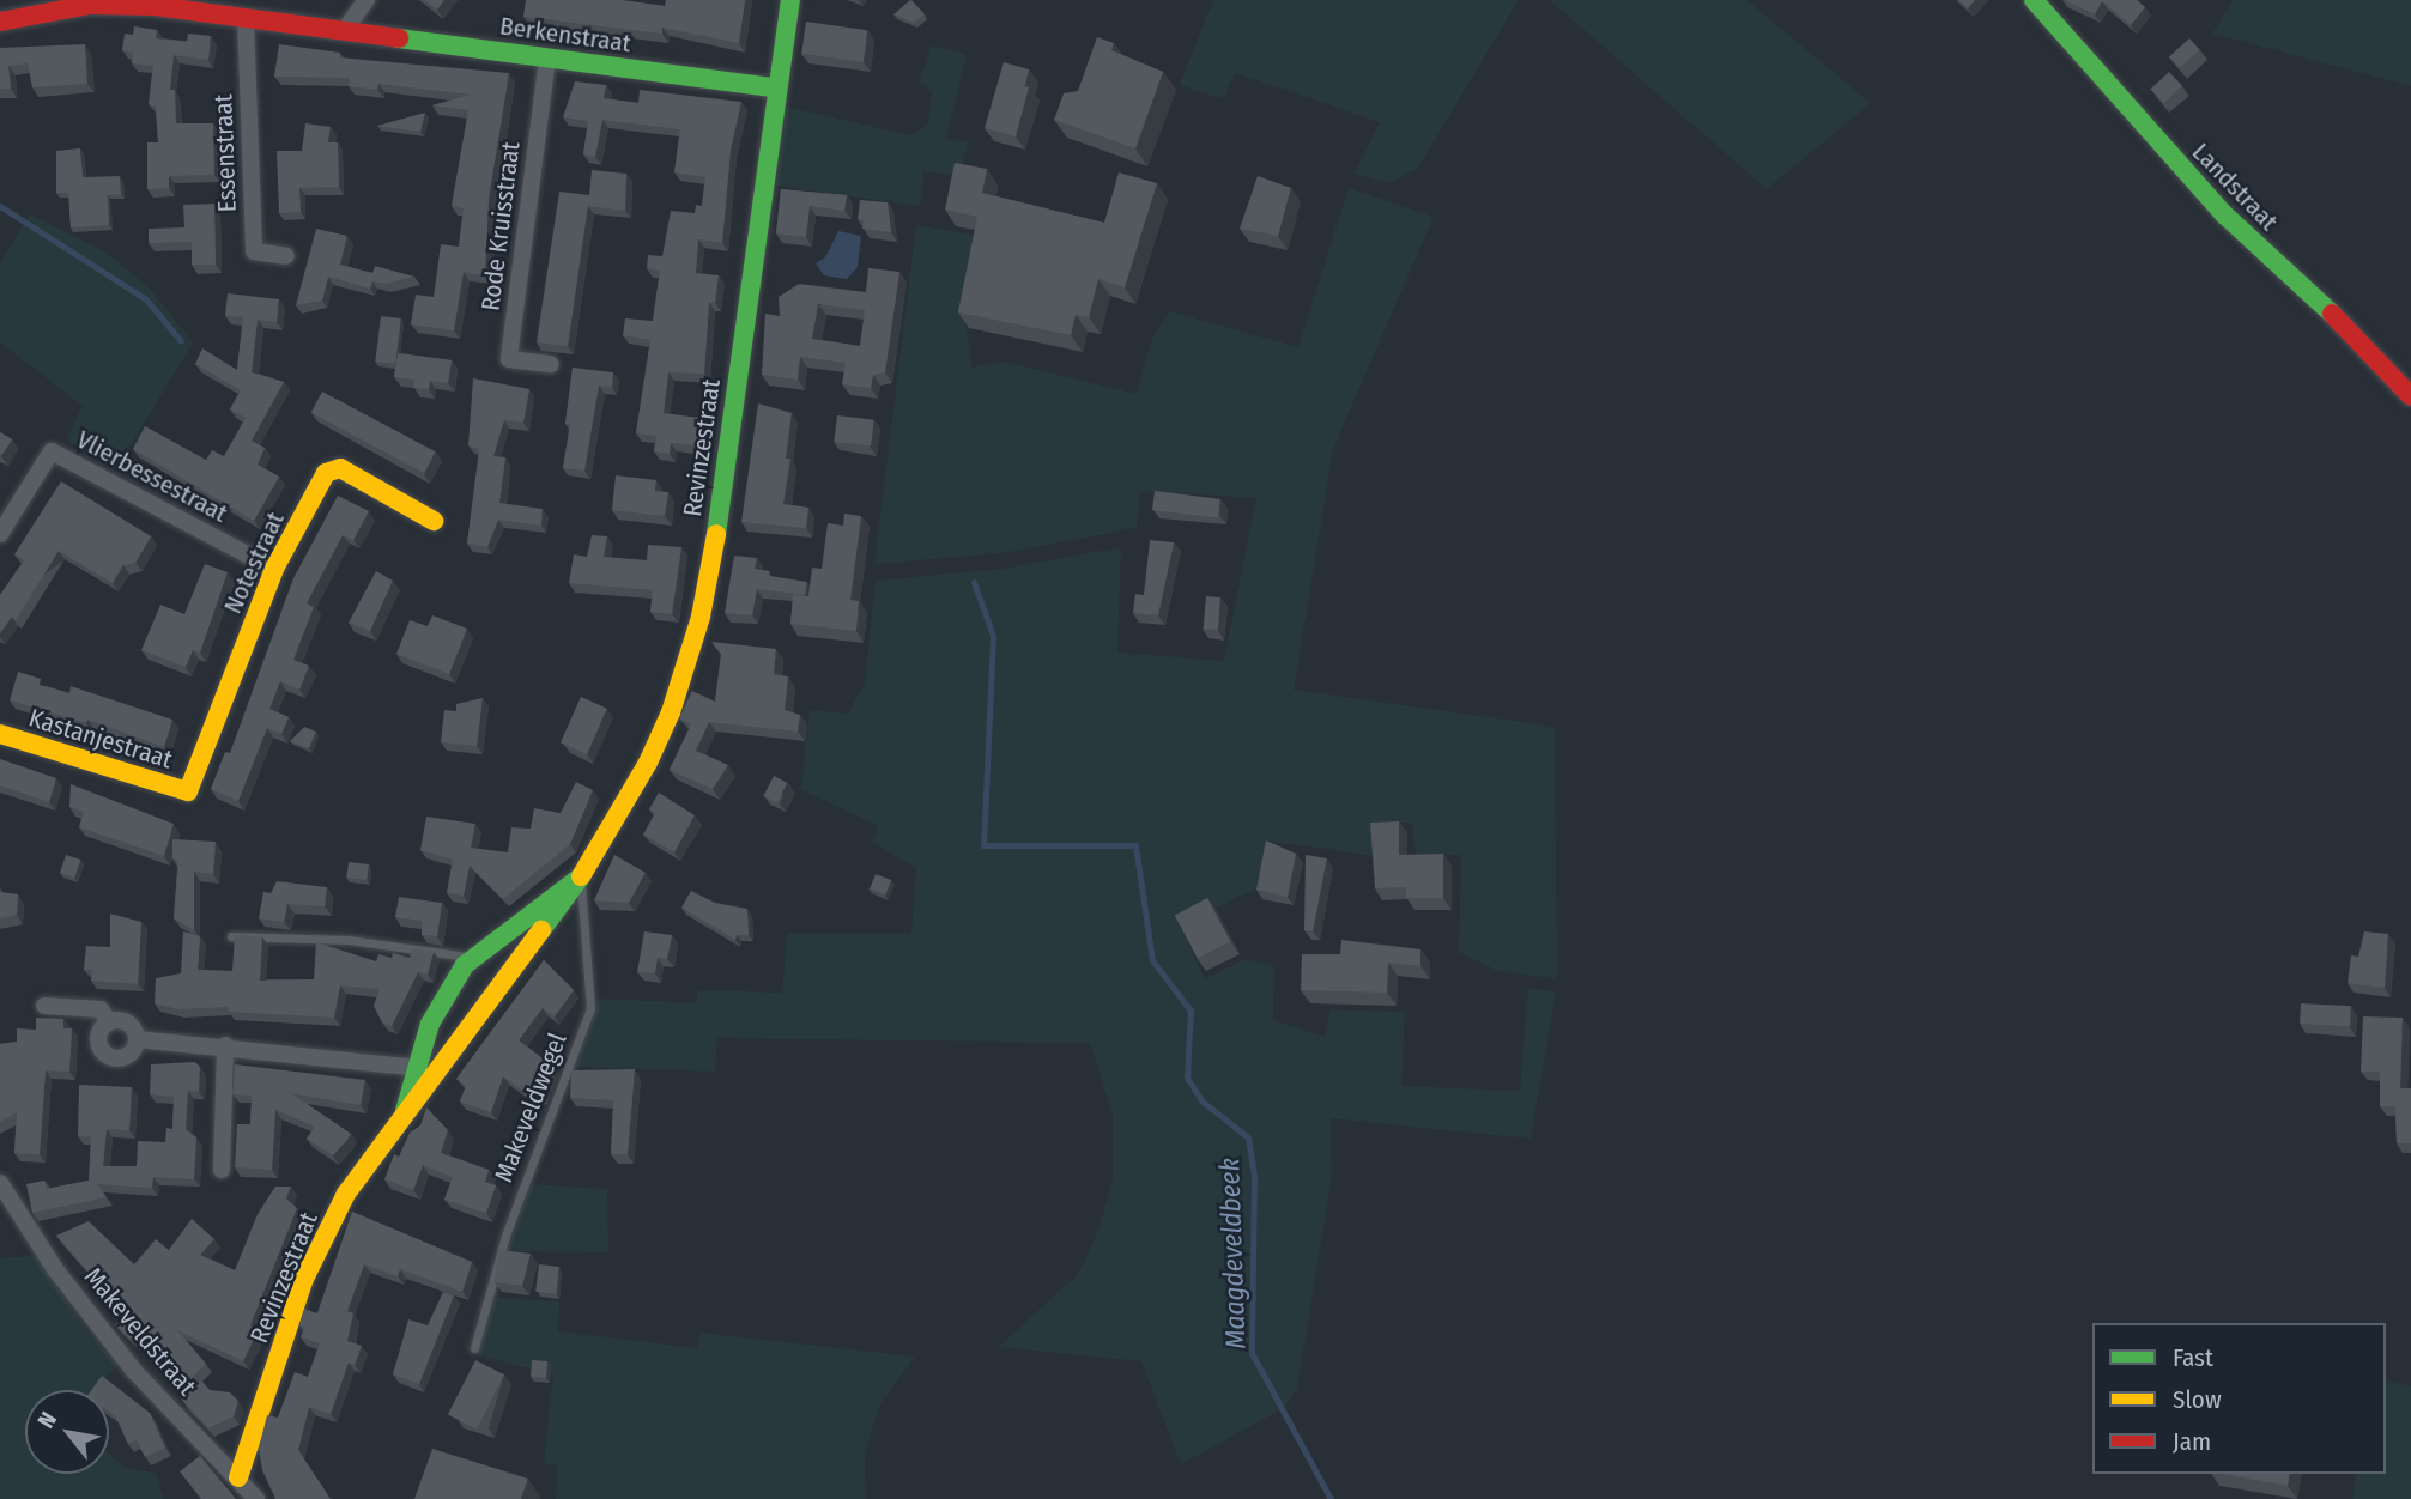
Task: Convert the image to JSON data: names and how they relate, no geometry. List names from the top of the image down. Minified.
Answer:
{"streets":{"street":["Berkenstraat","Essenstraat","Landstraat","Rode Kruisstraat","Revinzestraat","Vlierbessestraat","Notestraat","Kastanjestraat","Makeveldstraat"],"lane":["Makeveldwegel"]},"crossings":[["Berkenstraat","Essenstraat"],["Berkenstraat","Rode Kruisstraat"],["Berkenstraat","Revinzestraat"],["Revinzestraat","Makeveldwegel"],["Revinzestraat","Makeveldstraat"],["Vlierbessestraat","Notestraat"],["Notestraat","Kastanjestraat"]],"water":["Maagdeveldbeek"],"legend":["Fast","Slow","Jam"],"north":"top left"}
